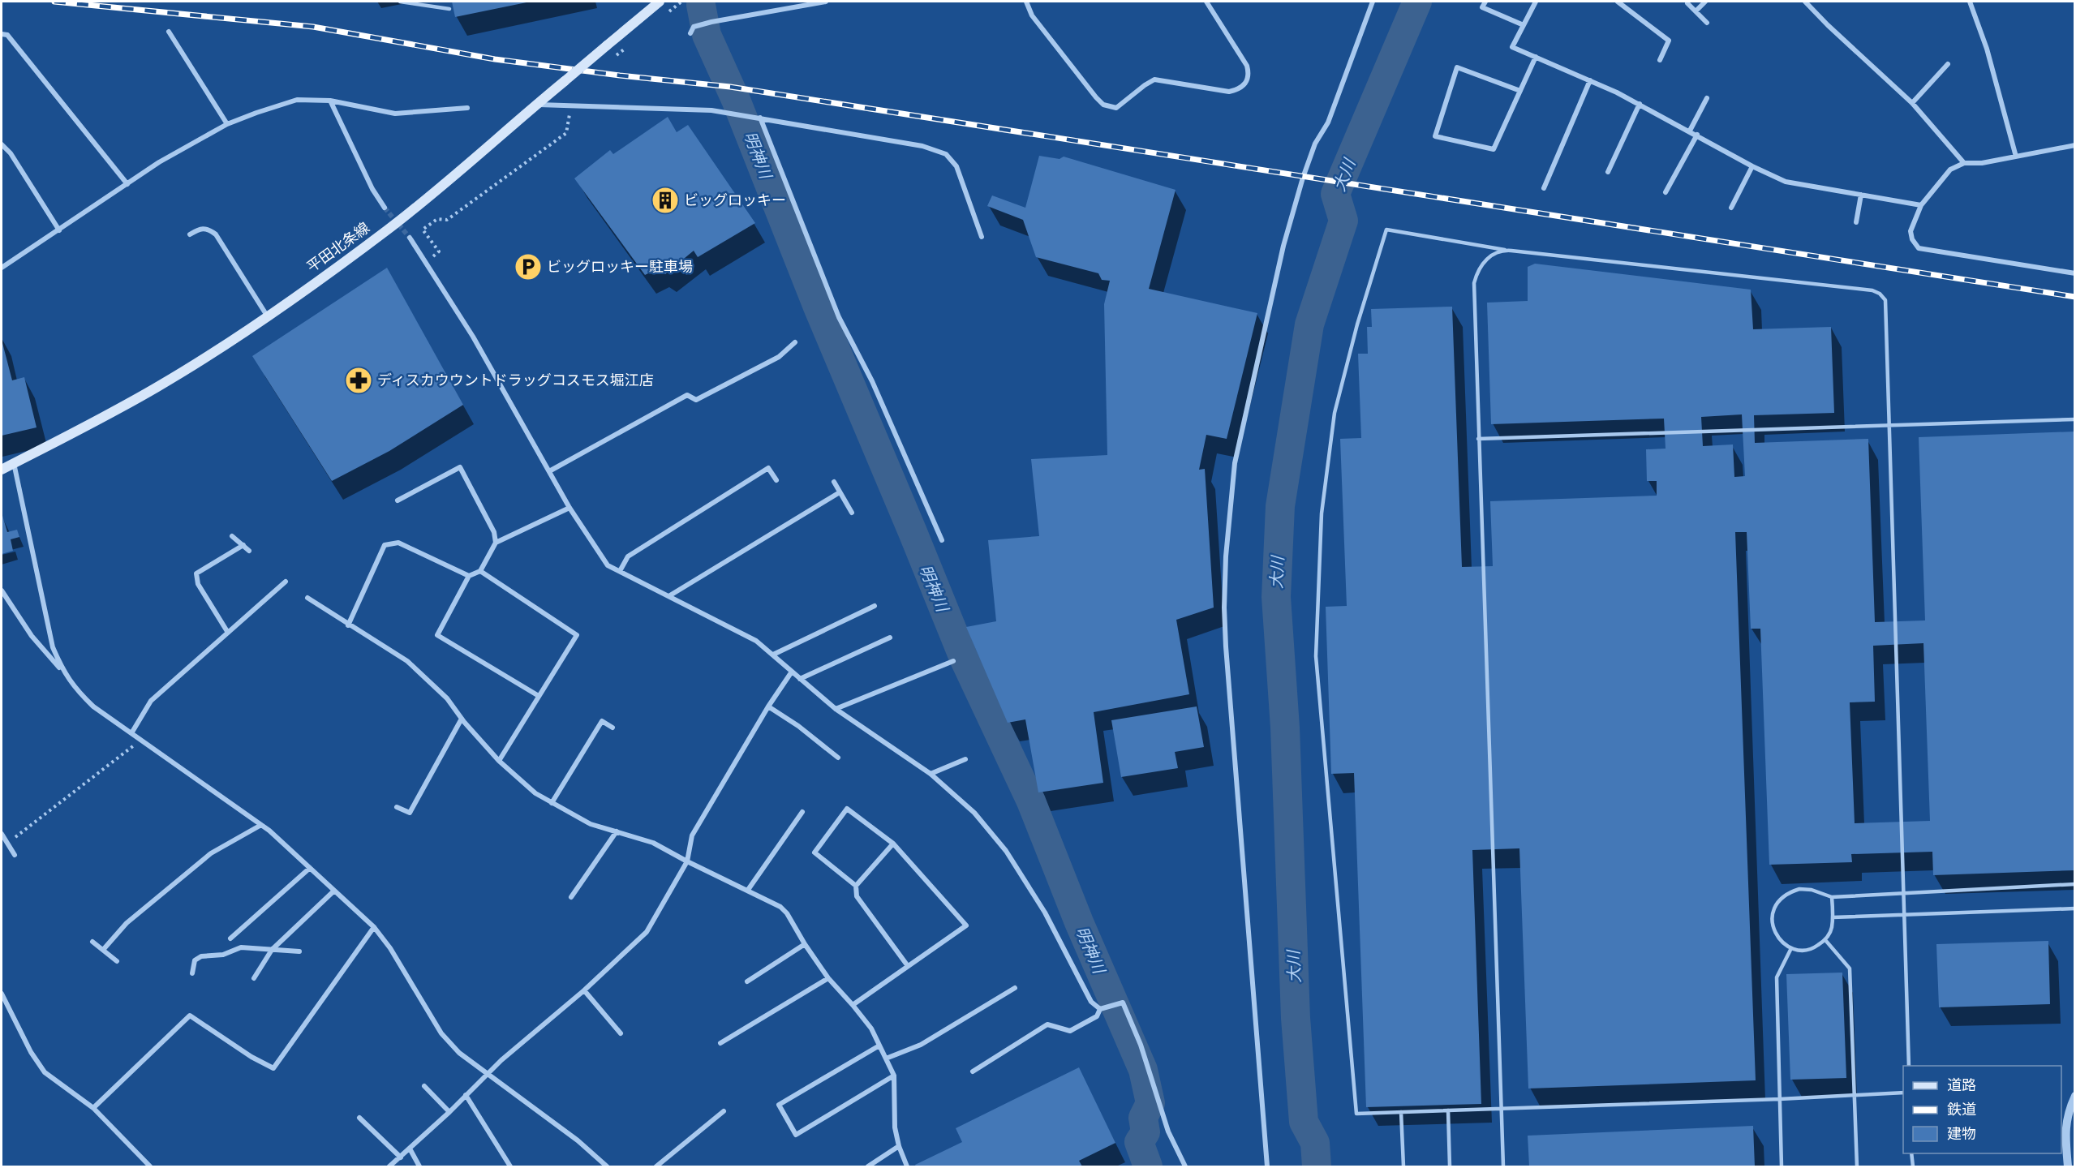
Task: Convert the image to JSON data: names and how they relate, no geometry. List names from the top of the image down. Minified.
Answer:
{"streets":{"main road":["平田北条線"]},"water":["明神川","大川"],"places":{"building":["ビッグロッキー"],"parking":["ビッグロッキー駐車場"],"pharmacy":["ディスカウウントドラッグコスモス堀江店"]},"legend":["道路","鉄道","建物"]}
